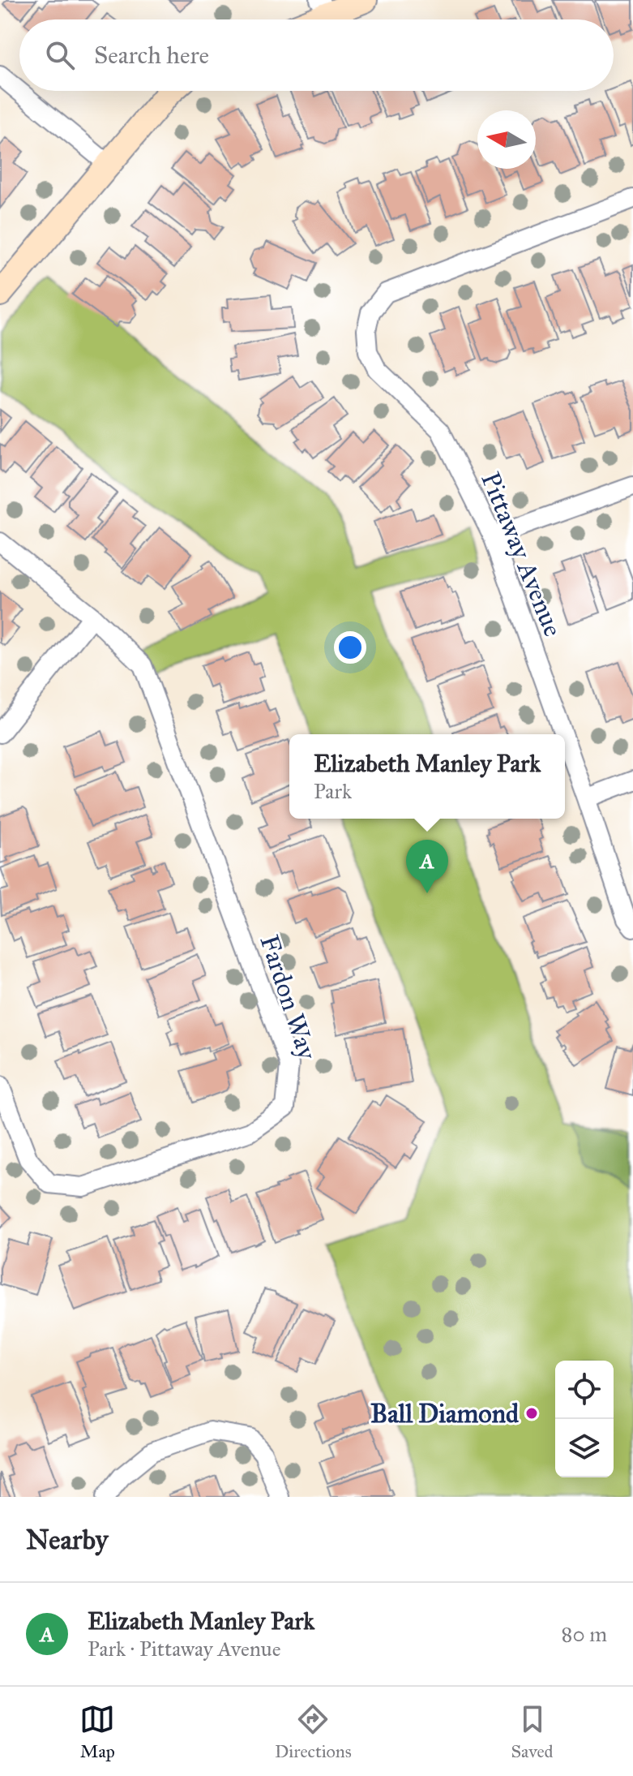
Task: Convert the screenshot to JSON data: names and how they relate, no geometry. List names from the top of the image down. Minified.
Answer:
{"streets":{"street":["Pittaway Avenue","Fardon Way"]},"places":["Ball Diamond"],"north":"left","page":{"search":"Search here","popup":["Elizabeth Manley Park","Park"],"pins":"A","heading":"Nearby","list":[{"mark":"A","name":"Elizabeth Manley Park","note":"Park · Pittaway Avenue","value":"80 m"}],"nav":["Map","Directions","Saved"]}}
